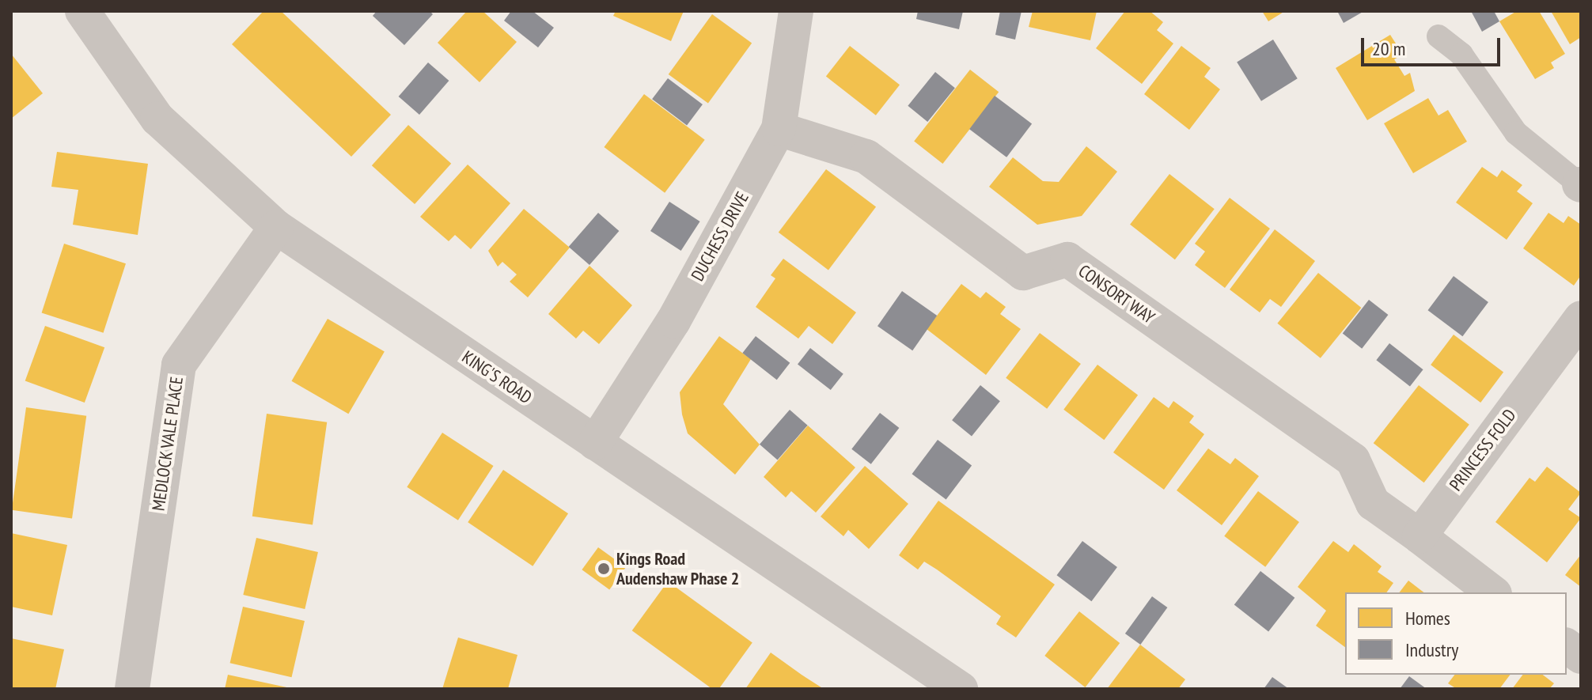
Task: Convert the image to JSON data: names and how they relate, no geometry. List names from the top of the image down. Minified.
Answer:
{"streets":{"street":["DUCHESS DRIVE","CONSORT WAY","KING'S ROAD","MEDLOCK VALE PLACE","PRINCESS FOLD"]},"crossings":[["DUCHESS DRIVE","CONSORT WAY"],["DUCHESS DRIVE","KING'S ROAD"],["CONSORT WAY","PRINCESS FOLD"],["KING'S ROAD","MEDLOCK VALE PLACE"]],"places":["Kings Road Audenshaw Phase 2"],"legend":["Homes","Industry"],"scale_bar":"20 m"}
